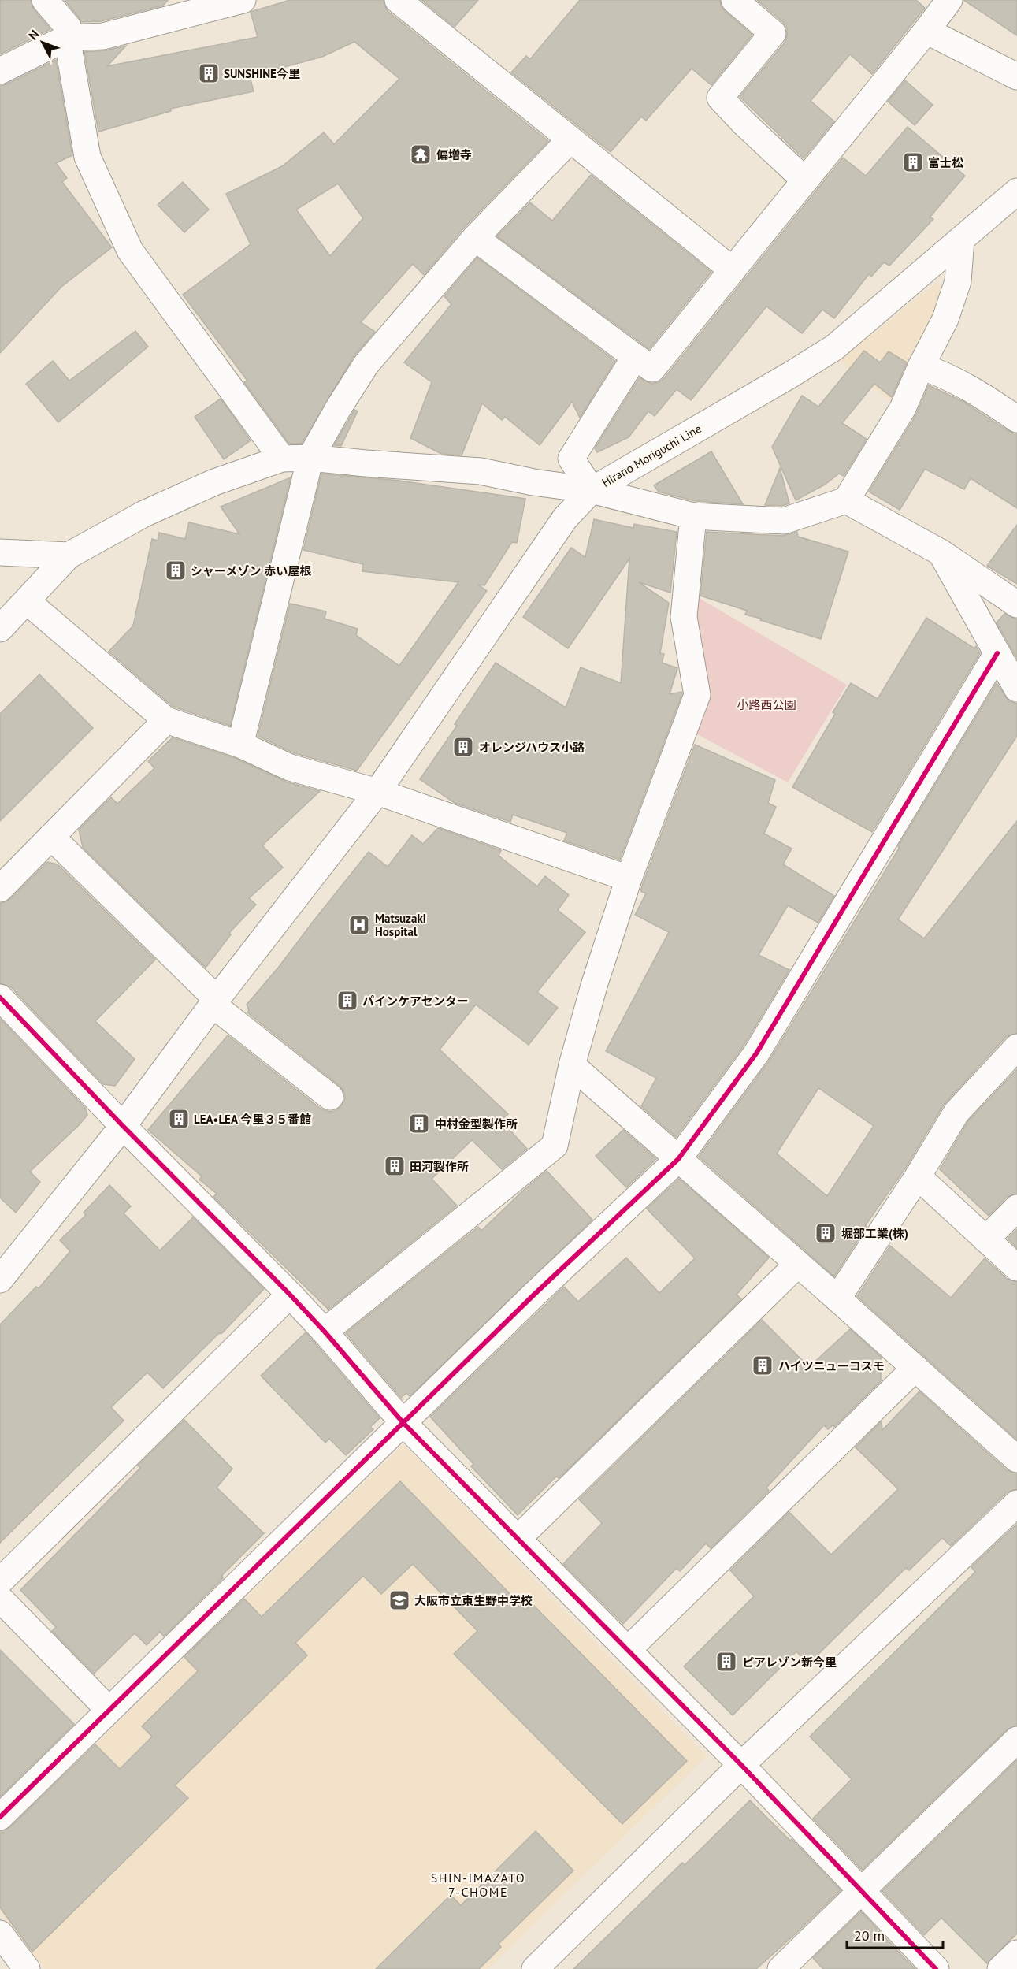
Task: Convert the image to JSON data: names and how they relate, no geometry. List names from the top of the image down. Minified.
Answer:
{"streets":{"street":["Hirano Moriguchi Line"]},"districts":["SHIN-IMAZATO 7-CHOME"],"parks":["小路西公園"],"places":{"building":["SUNSHINE今里","富士松","シャーメゾン 赤い屋根","オレンジハウス小路","パインケアセンター","LEA•LEA 今里３５番館","中村金型製作所","田河製作所","堀部工業(株)","ハイツニューコスモ","ピアレゾン新今里"],"temple":["偏増寺"],"hospital":["Matsuzaki Hospital"],"school or university":["大阪市立東生野中学校"]},"scale_bar":"20 m","north":"top left"}
